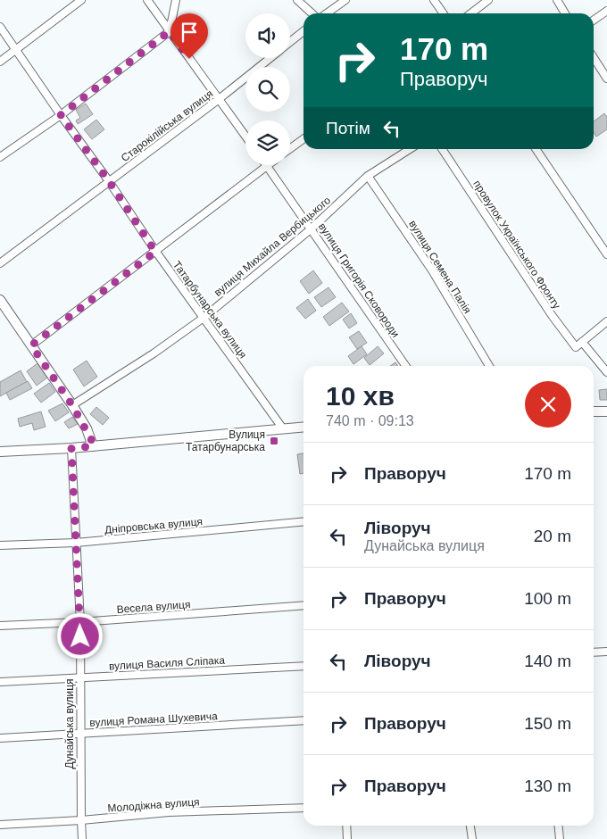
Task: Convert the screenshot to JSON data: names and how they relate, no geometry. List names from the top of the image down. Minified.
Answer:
{"streets":{"street":["Старокілійська вулиця","провулок Українського Фронту","вулиця Михайла Вербицького","вулиця Семена Палія","вулиця Григорія Сковороди","Татарбунарська вулиця","Дніпровська вулиця","Весела вулиця","вулиця Василя Сліпака","вулиця Романа Шухевича","Дунайська вулиця","Молодіжна вулиця"]},"crossings":[["Старокілійська вулиця","Татарбунарська вулиця"],["вулиця Михайла Вербицького","вулиця Семена Палія"],["вулиця Михайла Вербицького","вулиця Григорія Сковороди"],["вулиця Михайла Вербицького","Татарбунарська вулиця"],["Дніпровська вулиця","Дунайська вулиця"],["Весела вулиця","Дунайська вулиця"],["вулиця Василя Сліпака","Дунайська вулиця"],["вулиця Романа Шухевича","Дунайська вулиця"],["Дунайська вулиця","Молодіжна вулиця"]],"places":{"transit":["Вулиця Татарбунарська"]},"page":{"turn":["170 m","Праворуч"],"then":"Потім","heading":["10 хв","740 m · 09:13"],"list":[{"name":"Праворуч","value":"170 m"},{"name":"Ліворуч","note":"Дунайська вулиця","value":"20 m"},{"name":"Праворуч","value":"100 m"},{"name":"Ліворуч","value":"140 m"},{"name":"Праворуч","value":"150 m"},{"name":"Праворуч","value":"130 m"}]}}
